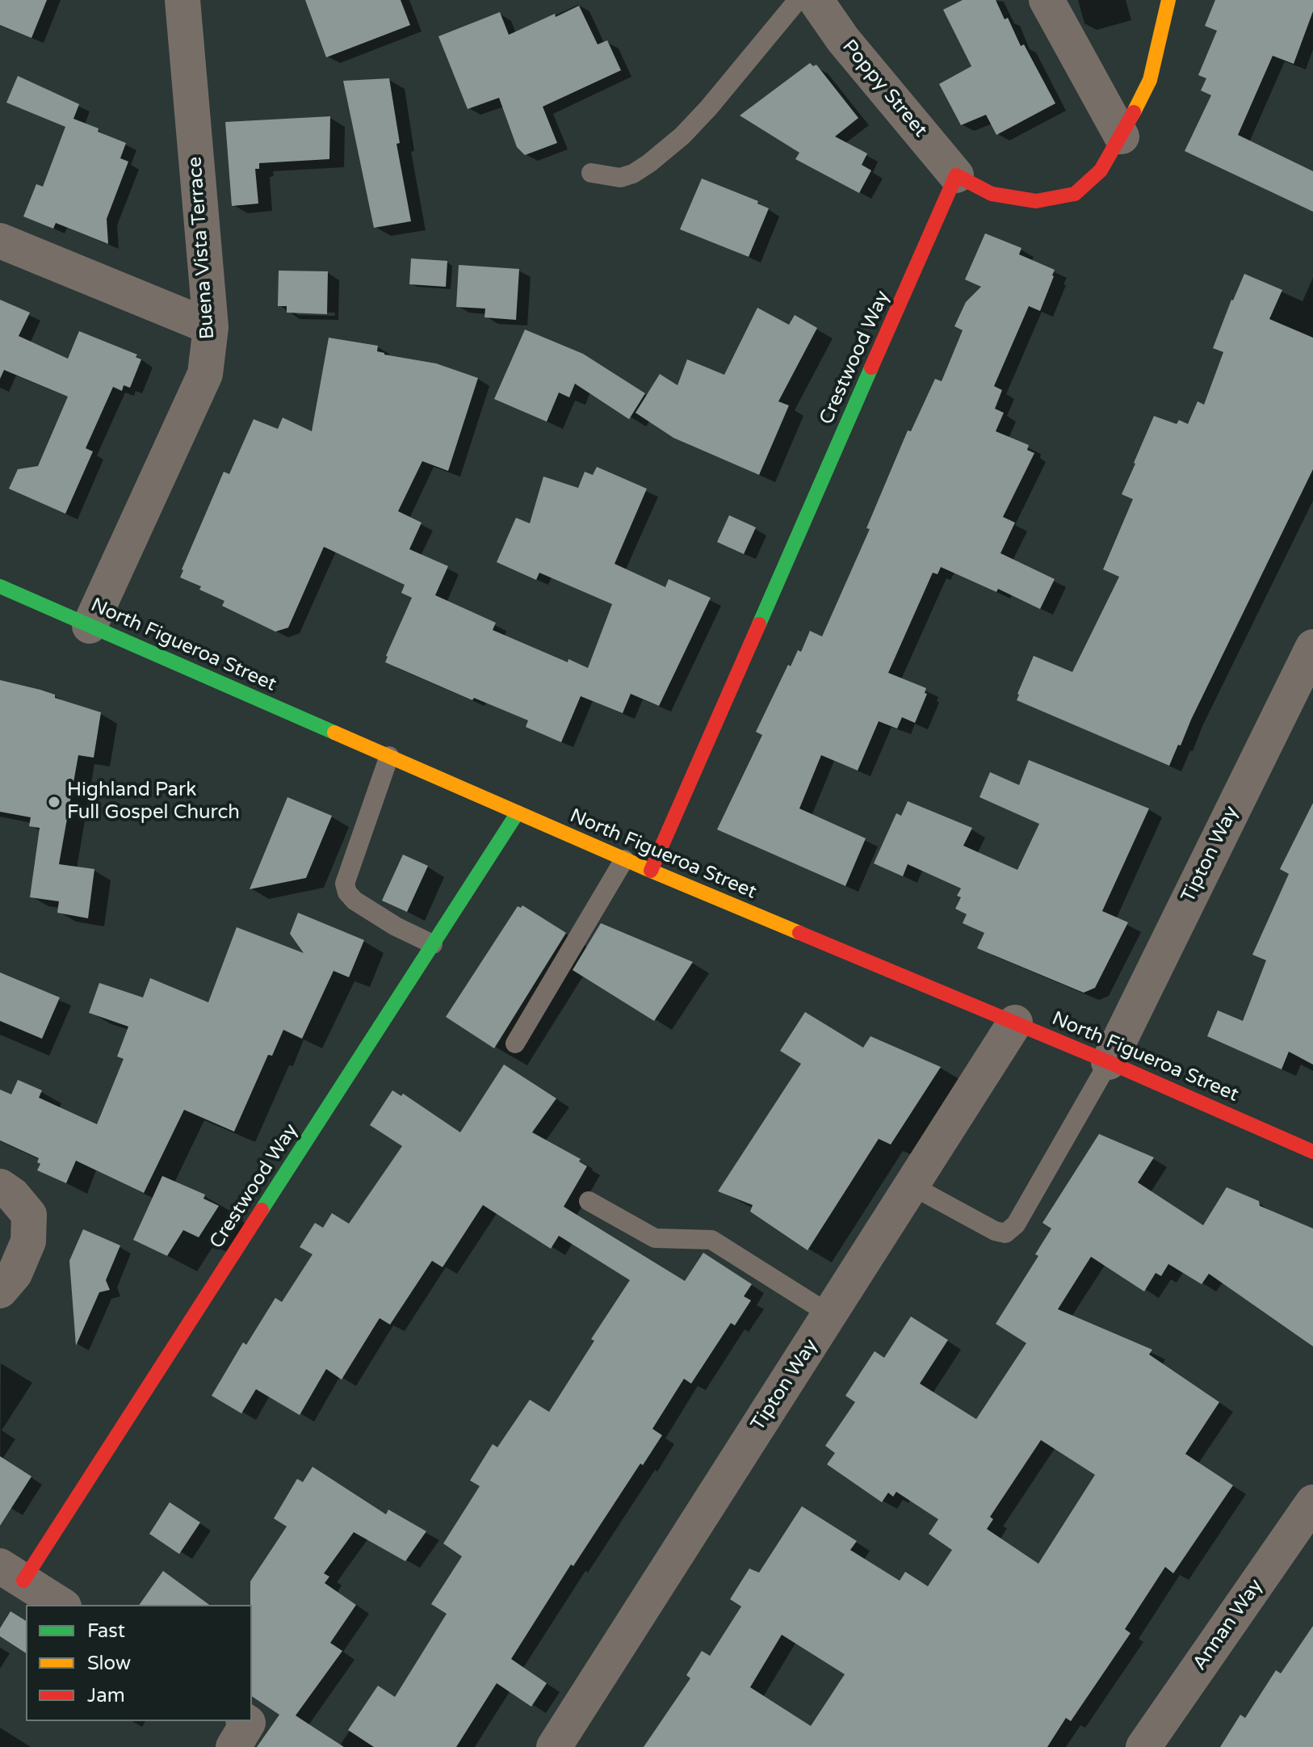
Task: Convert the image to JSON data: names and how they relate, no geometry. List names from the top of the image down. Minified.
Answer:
{"streets":{"street":["Poppy Street","Buena Vista Terrace","Crestwood Way","North Figueroa Street","Tipton Way","Annan Way"]},"crossings":[["Poppy Street","Crestwood Way"],["Buena Vista Terrace","North Figueroa Street"],["Crestwood Way","North Figueroa Street"],["North Figueroa Street","Tipton Way"]],"places":["Highland Park Full Gospel Church"],"legend":["Fast","Slow","Jam"]}
